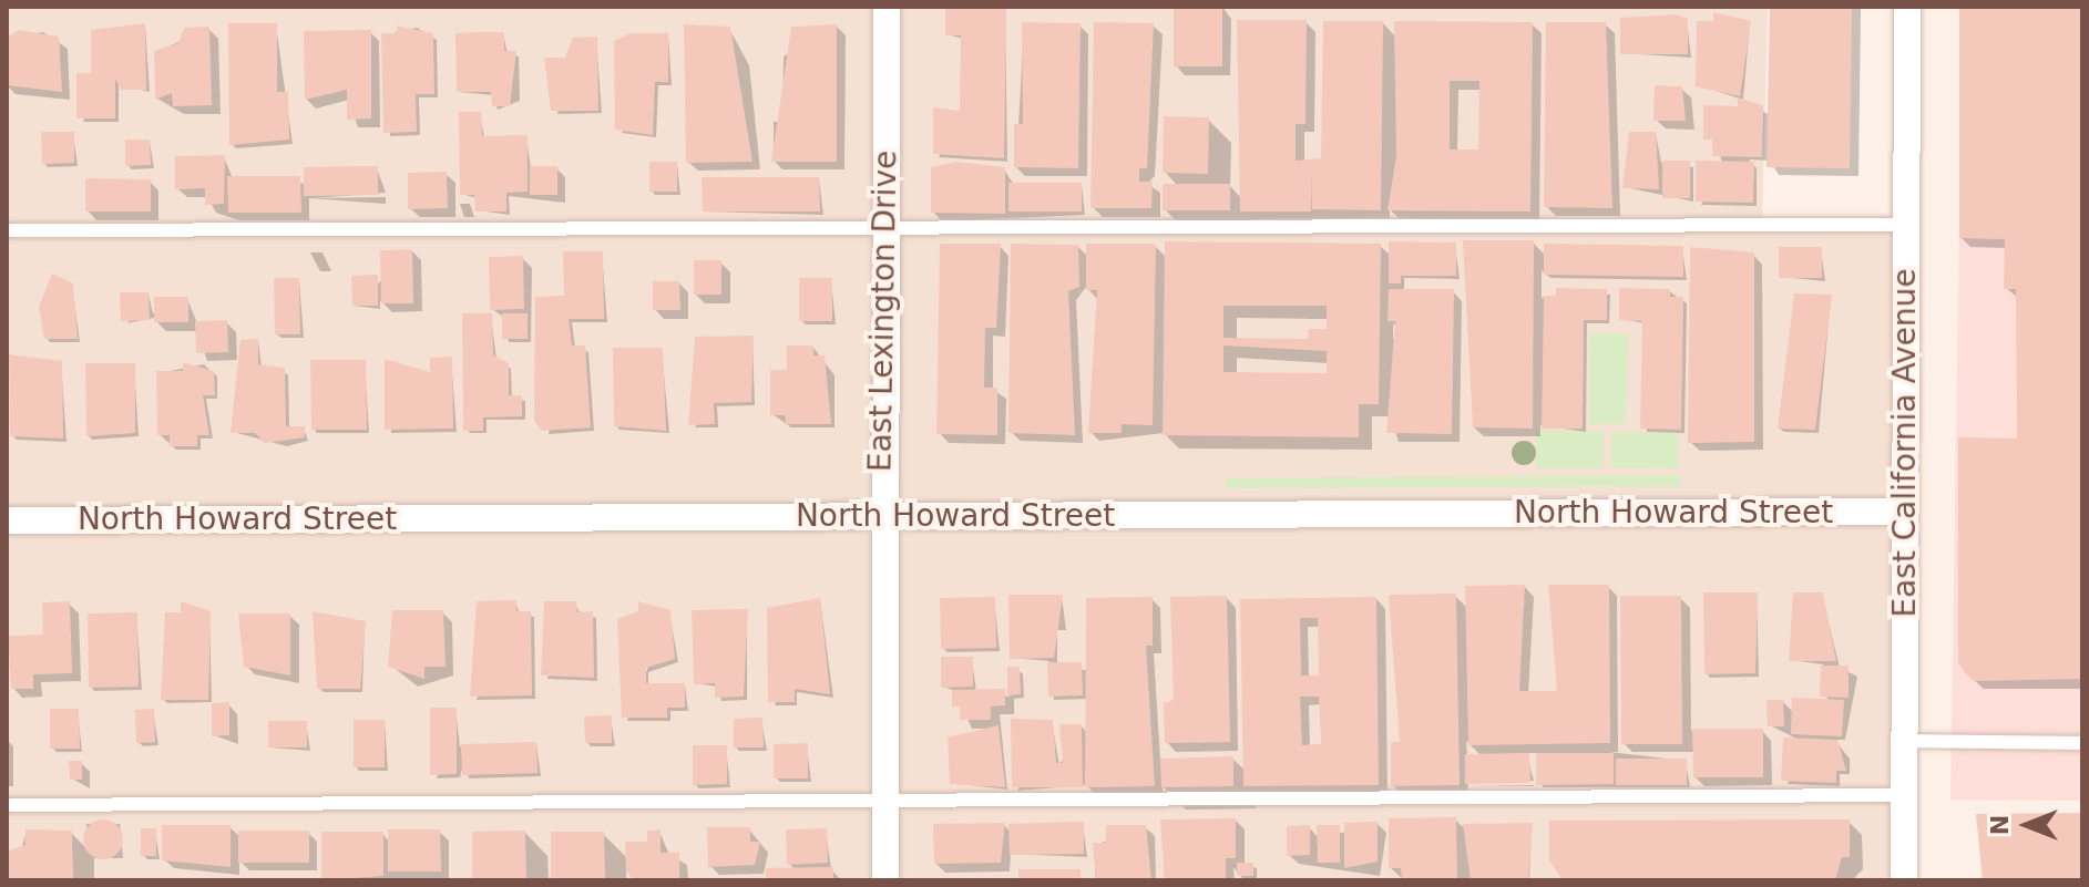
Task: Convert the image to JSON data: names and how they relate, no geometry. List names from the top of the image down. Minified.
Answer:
{"streets":{"street":["East Lexington Drive","East California Avenue","North Howard Street"]},"crossings":[["East Lexington Drive","North Howard Street"],["East California Avenue","North Howard Street"]],"north":"left"}
